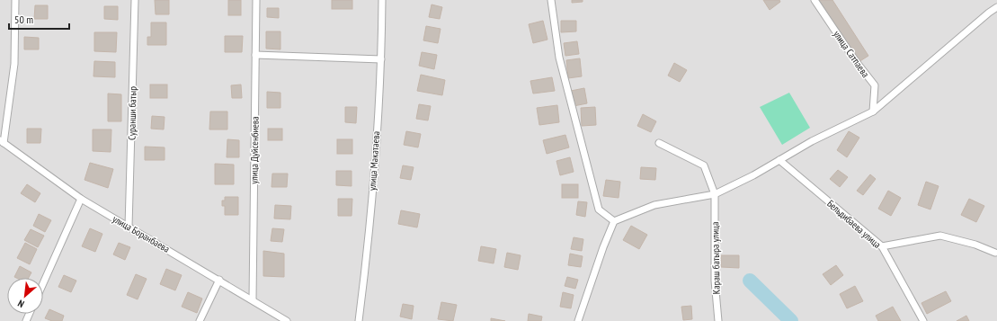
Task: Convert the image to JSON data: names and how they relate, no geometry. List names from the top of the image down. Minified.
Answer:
{"streets":{"street":["улица Сатпаева","Суранши батыр","улица Дуйсенбиева","улица Макатаева","Бельдибаева улица","улица Боранбаева","Караш батыра улица"]},"crossings":[["Суранши батыр","улица Боранбаева"],["улица Дуйсенбиева","улица Боранбаева"]],"scale_bar":"50 m","north":"bottom left"}
